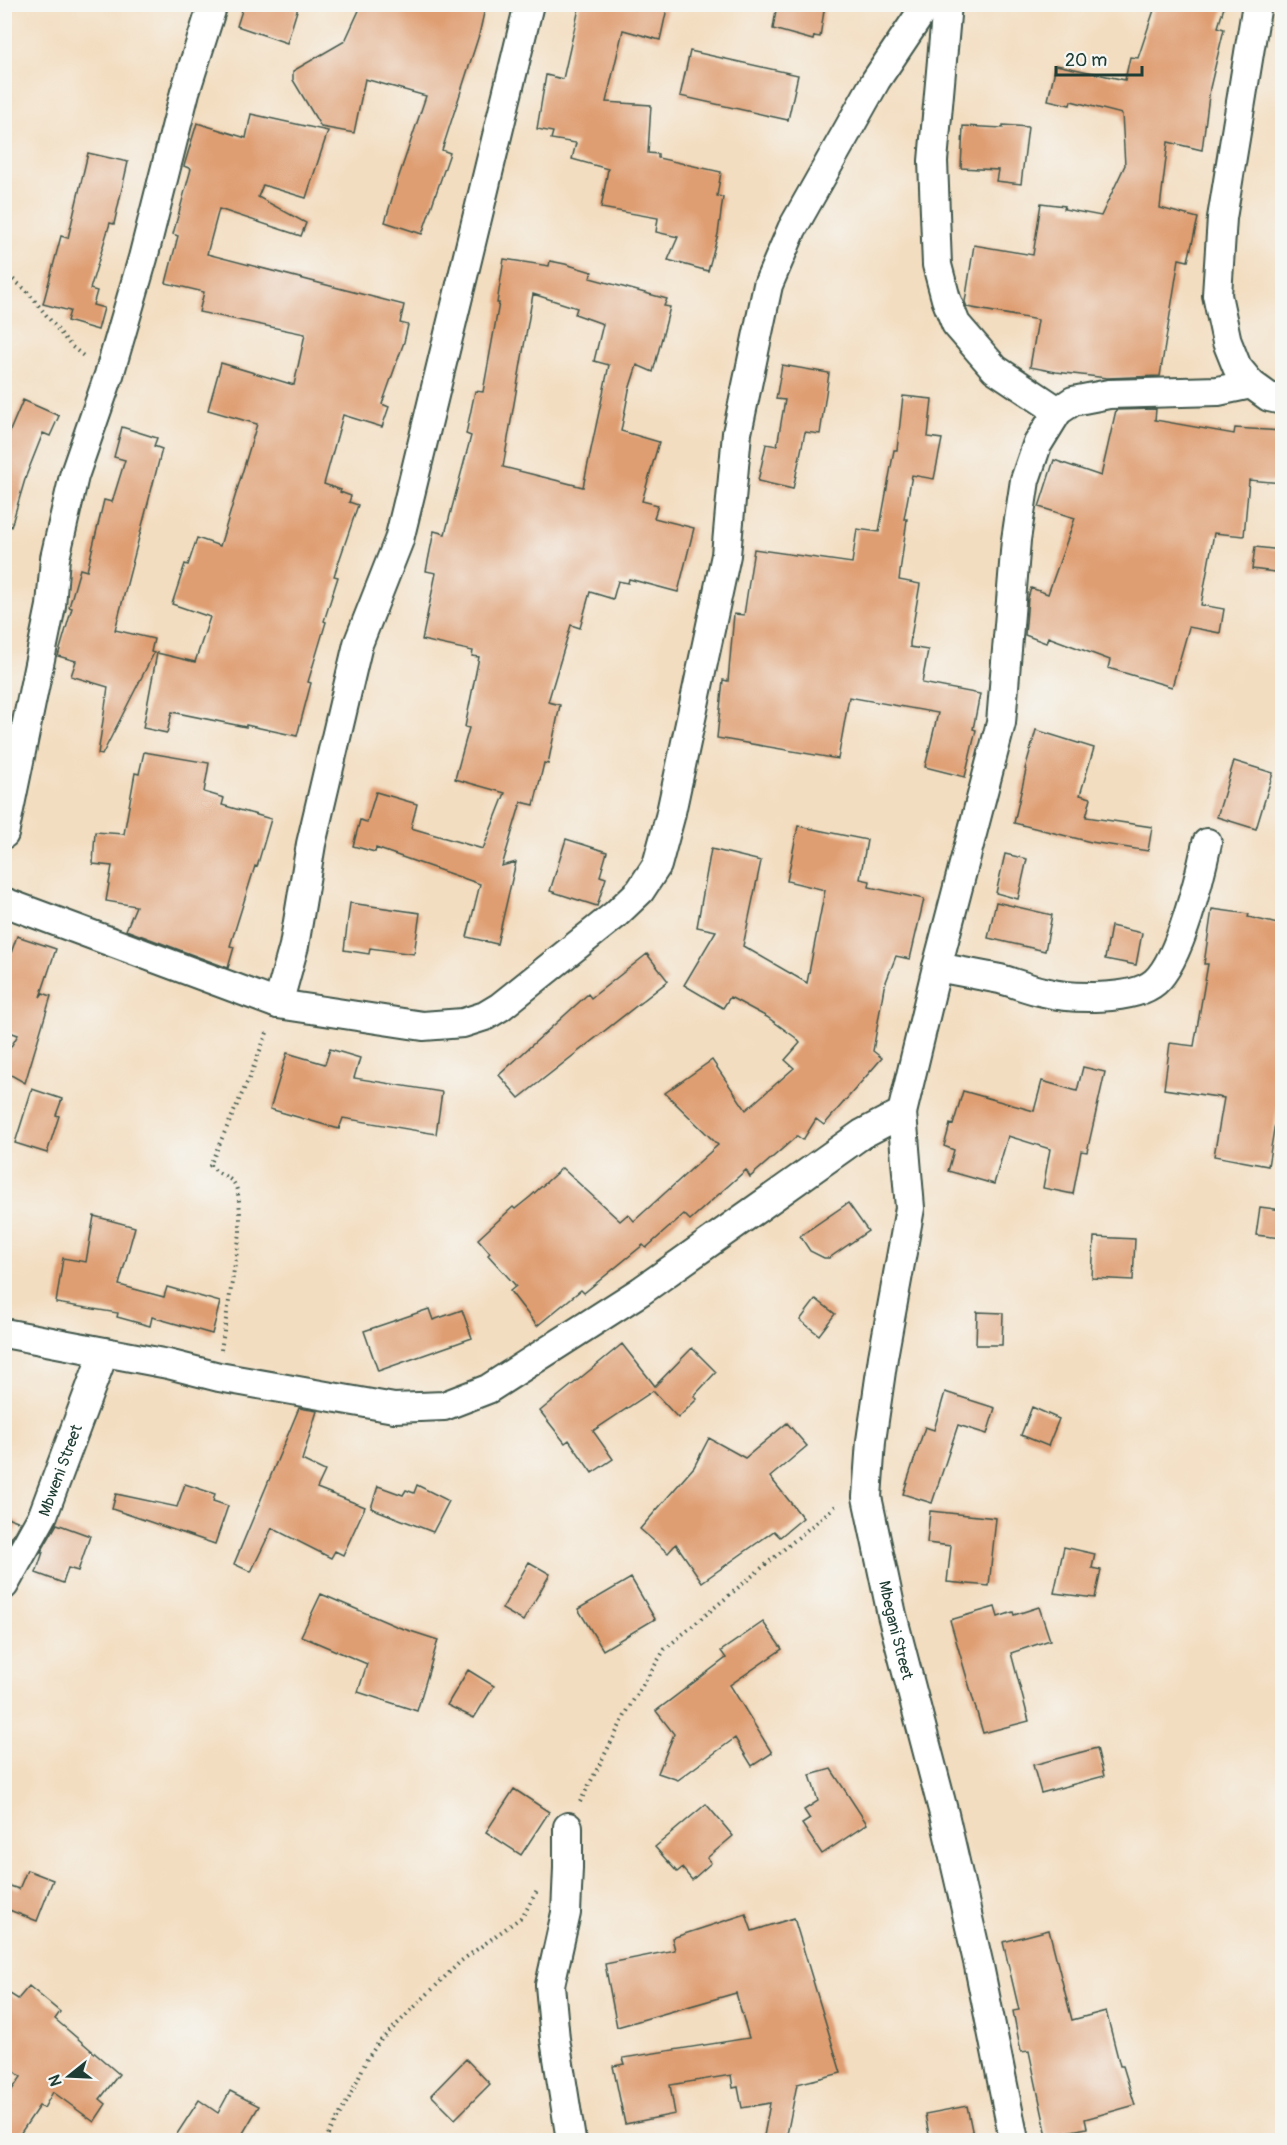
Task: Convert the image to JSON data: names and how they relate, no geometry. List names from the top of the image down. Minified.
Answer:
{"streets":{"street":["Mbweni Street","Mbegani Street"]},"scale_bar":"20 m","north":"left"}
